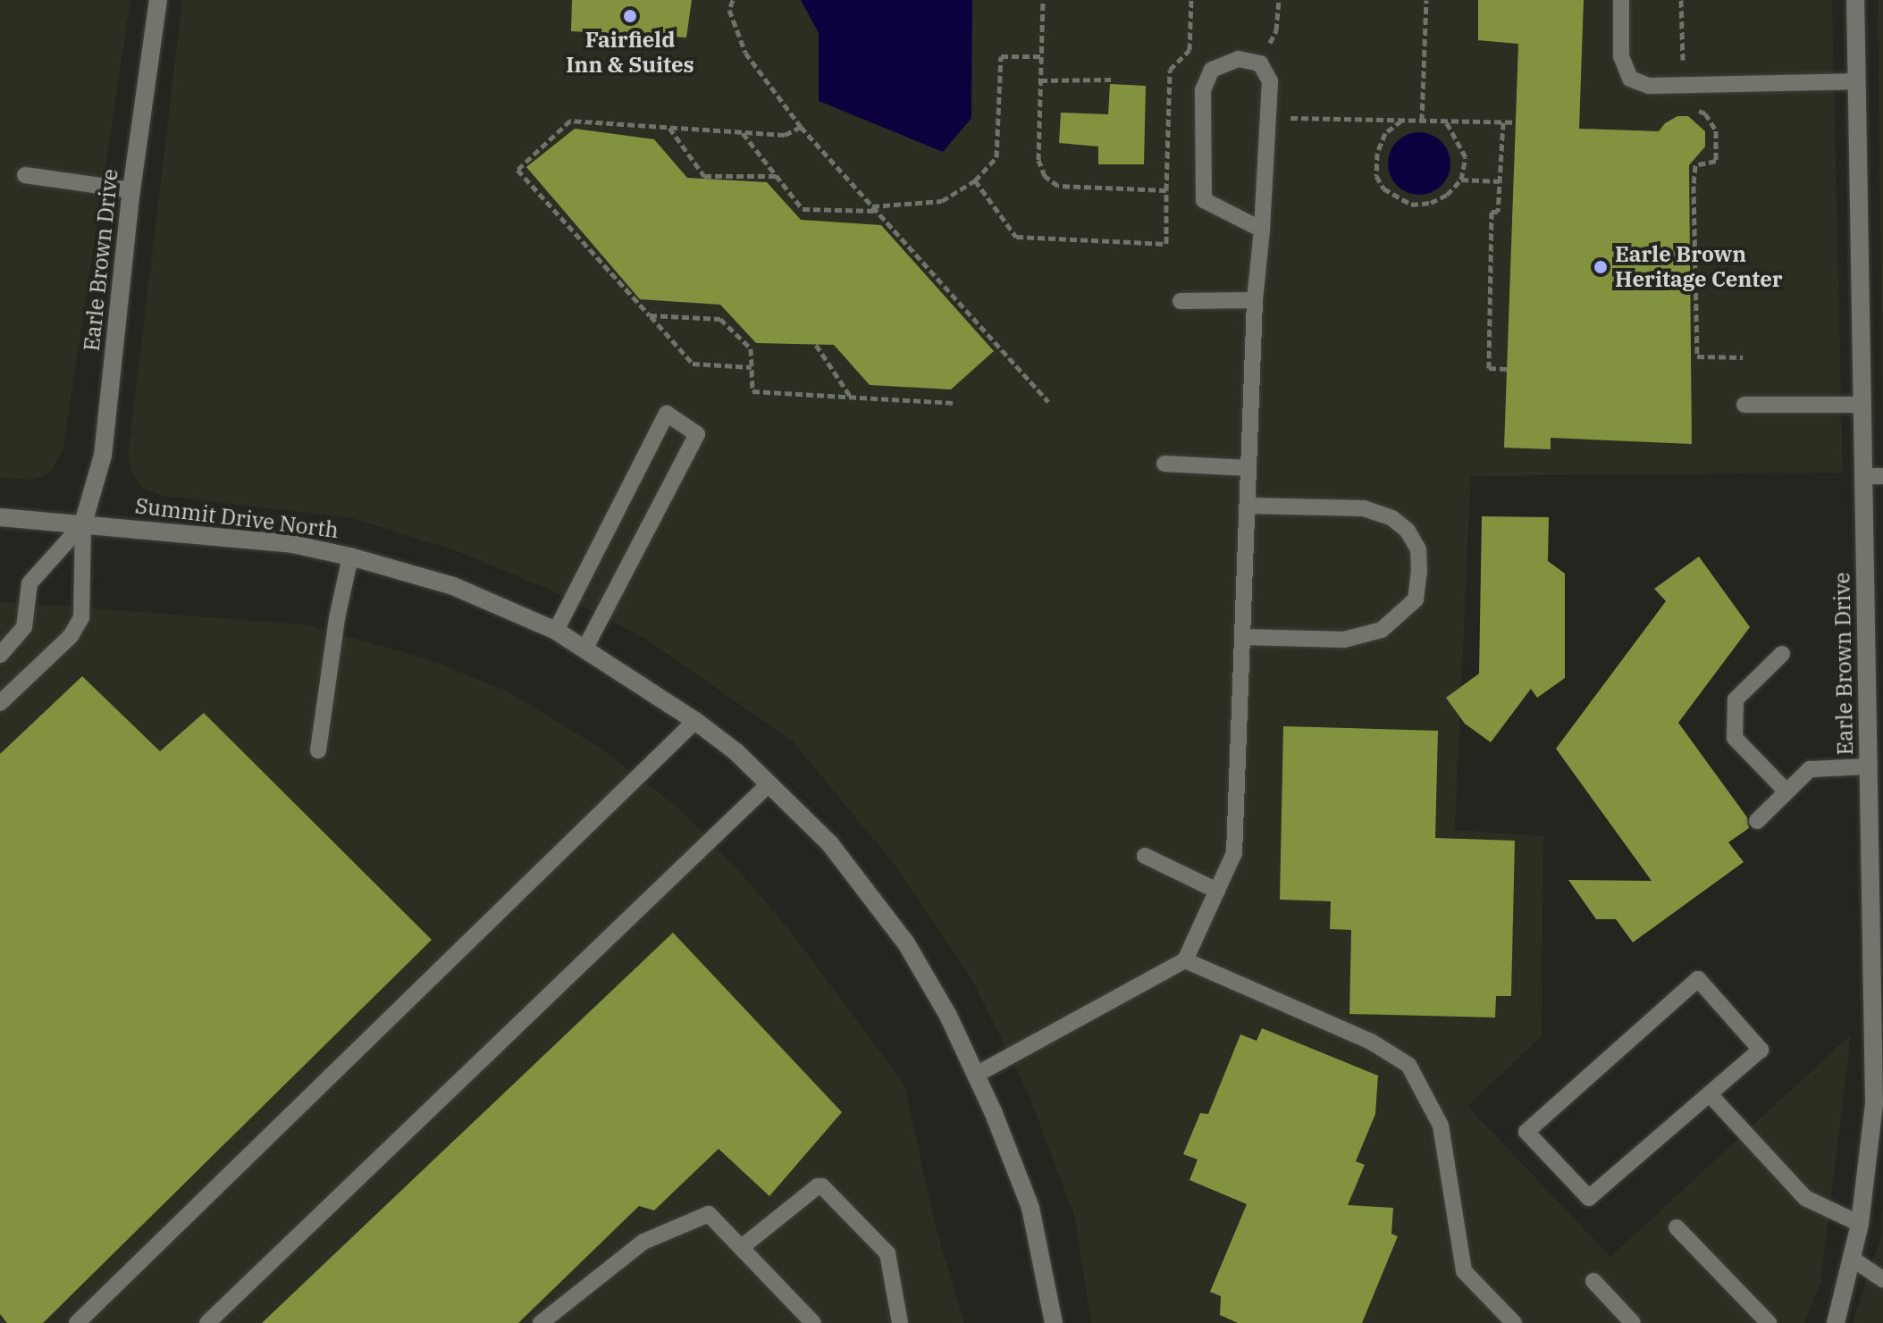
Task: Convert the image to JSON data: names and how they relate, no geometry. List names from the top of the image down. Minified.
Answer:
{"streets":{"street":["Earle Brown Drive","Summit Drive North"]},"crossings":[["Earle Brown Drive","Summit Drive North"]],"places":["Fairfield Inn & Suites","Earle Brown Heritage Center"]}
